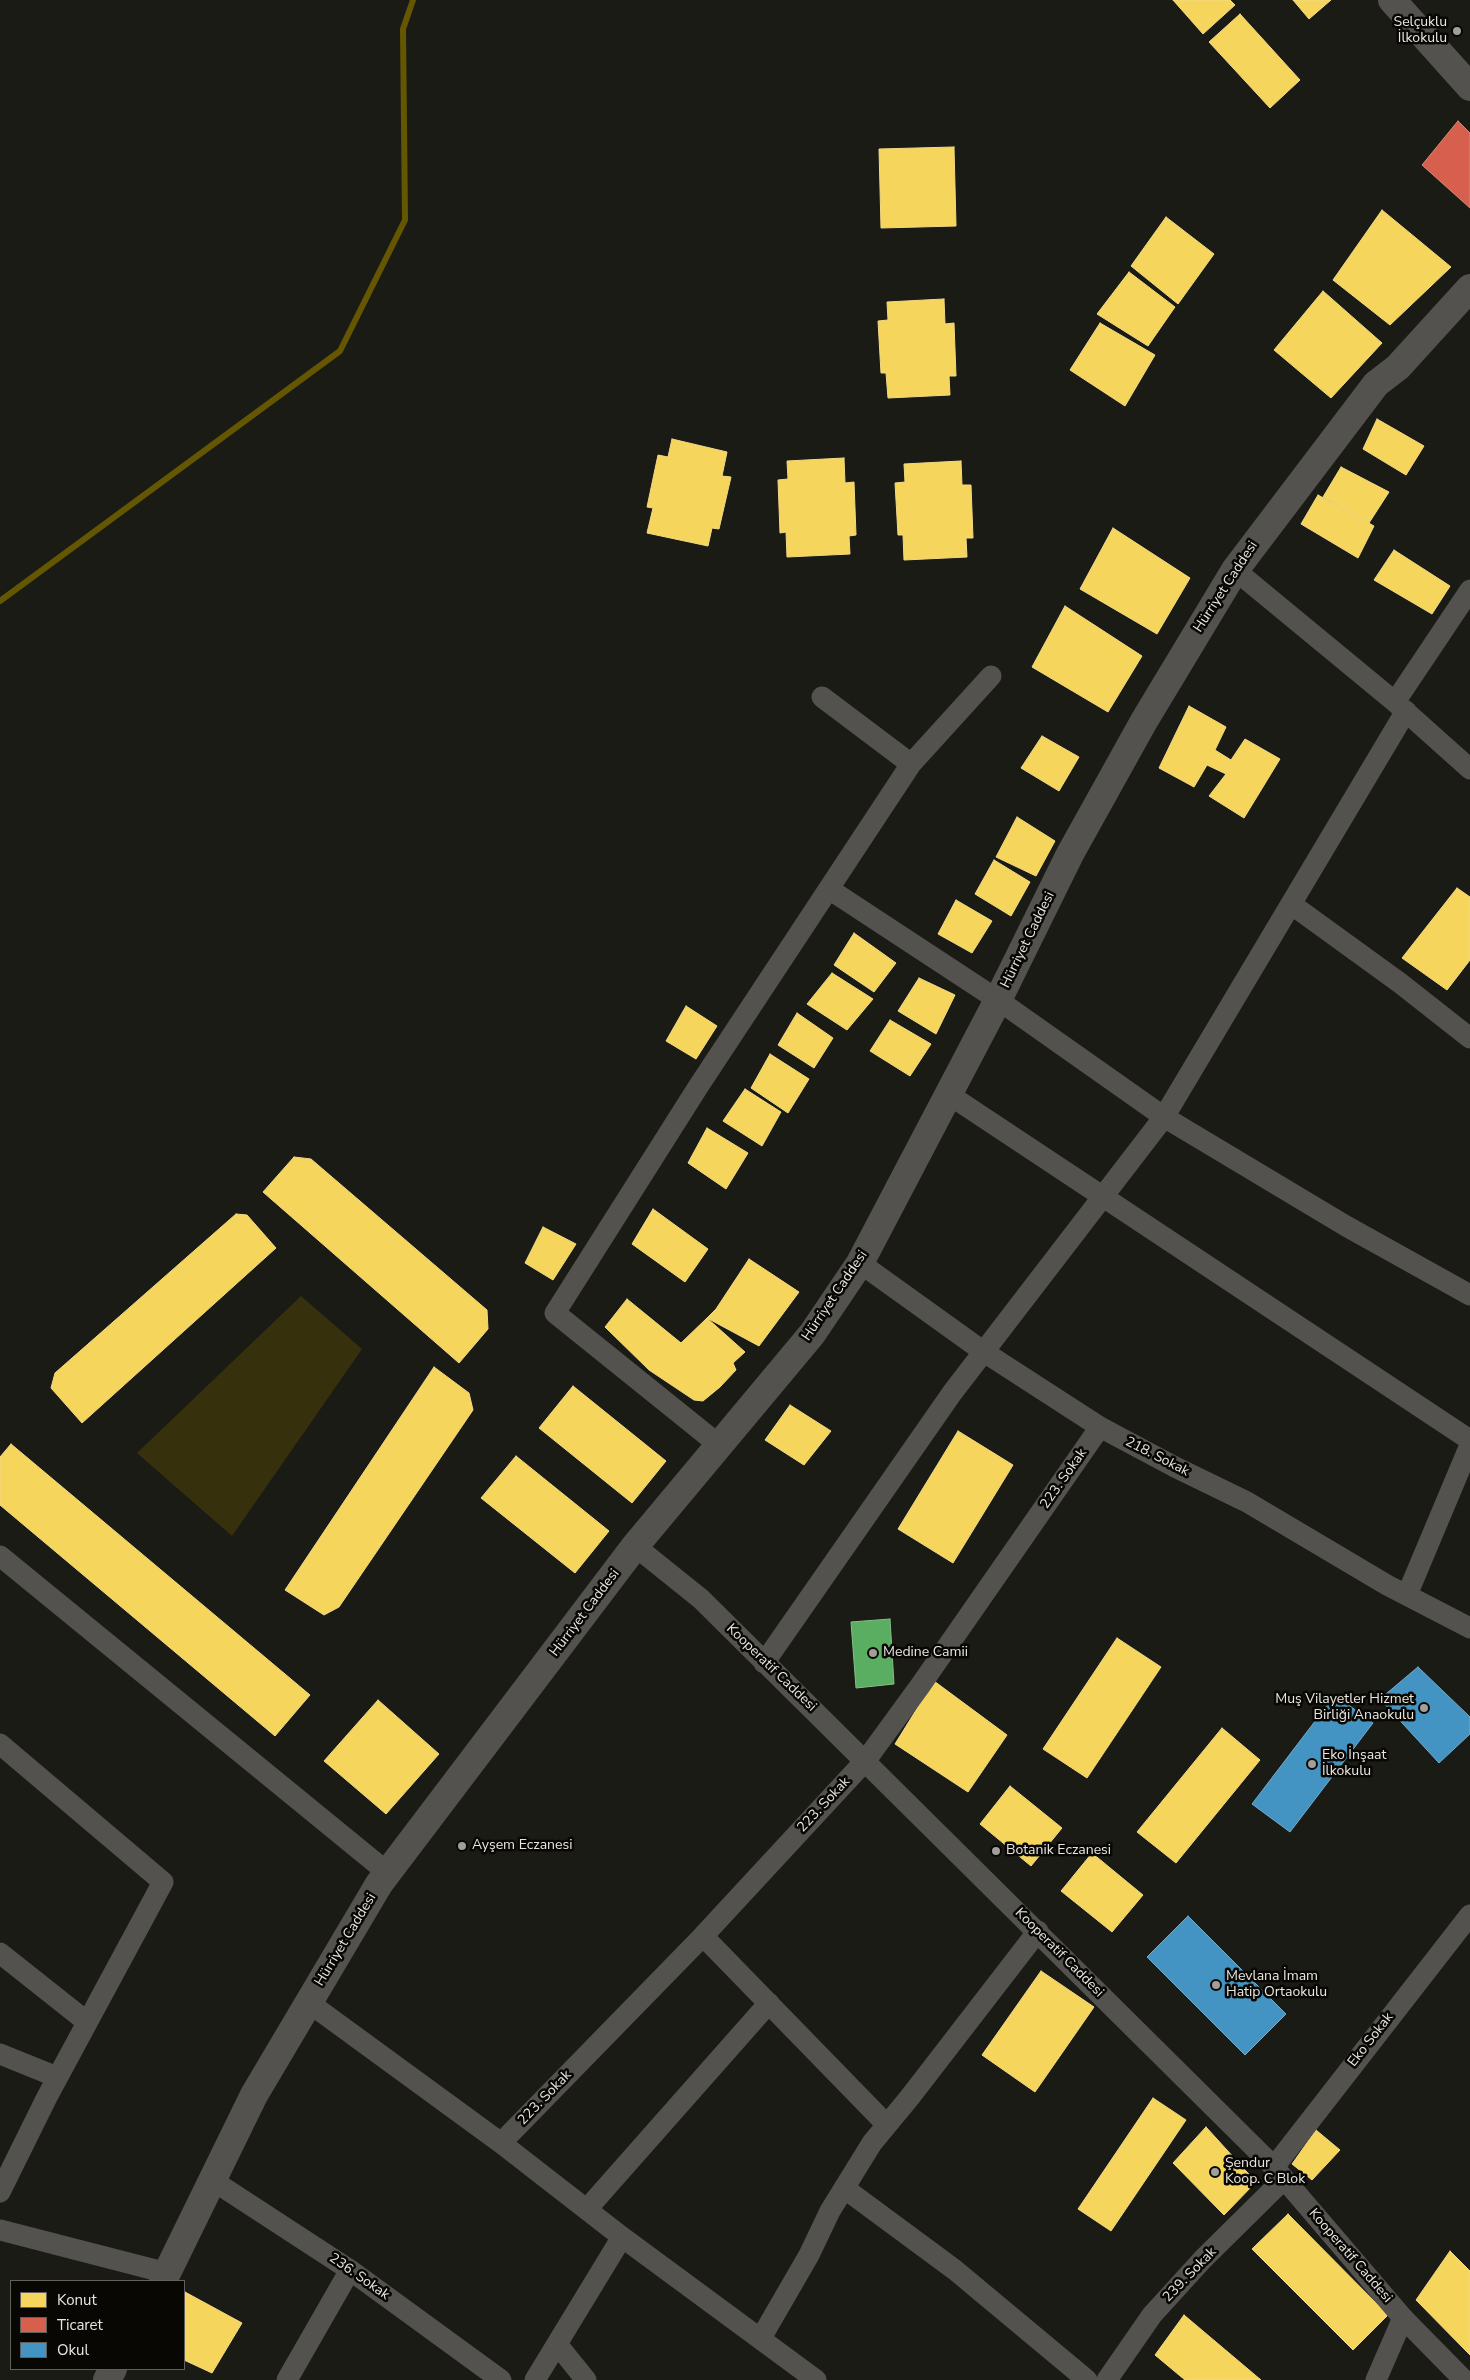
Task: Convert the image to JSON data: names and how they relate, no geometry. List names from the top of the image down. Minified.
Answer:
{"streets":{"street":["Hürriyet Caddesi","218. Sokak","223. Sokak","Kooperatif Caddesi","Eko Sokak","239. Sokak","236. Sokak"]},"crossings":[["Hürriyet Caddesi","218. Sokak"],["Hürriyet Caddesi","Kooperatif Caddesi"],["Hürriyet Caddesi","236. Sokak"],["218. Sokak","223. Sokak"],["223. Sokak","Kooperatif Caddesi"],["Kooperatif Caddesi","Eko Sokak"],["Kooperatif Caddesi","239. Sokak"],["Eko Sokak","239. Sokak"]],"places":["Selçuklu İlkokulu","Medine Camii","Muş Vilayetler Hizmet Birliği Anaokulu","Eko İnşaat İlkokulu","Ayşem Eczanesi","Botanik Eczanesi","Mevlana İmam Hatip Ortaokulu","Şendur Koop. C Blok"],"legend":["Konut","Ticaret","Okul"]}
